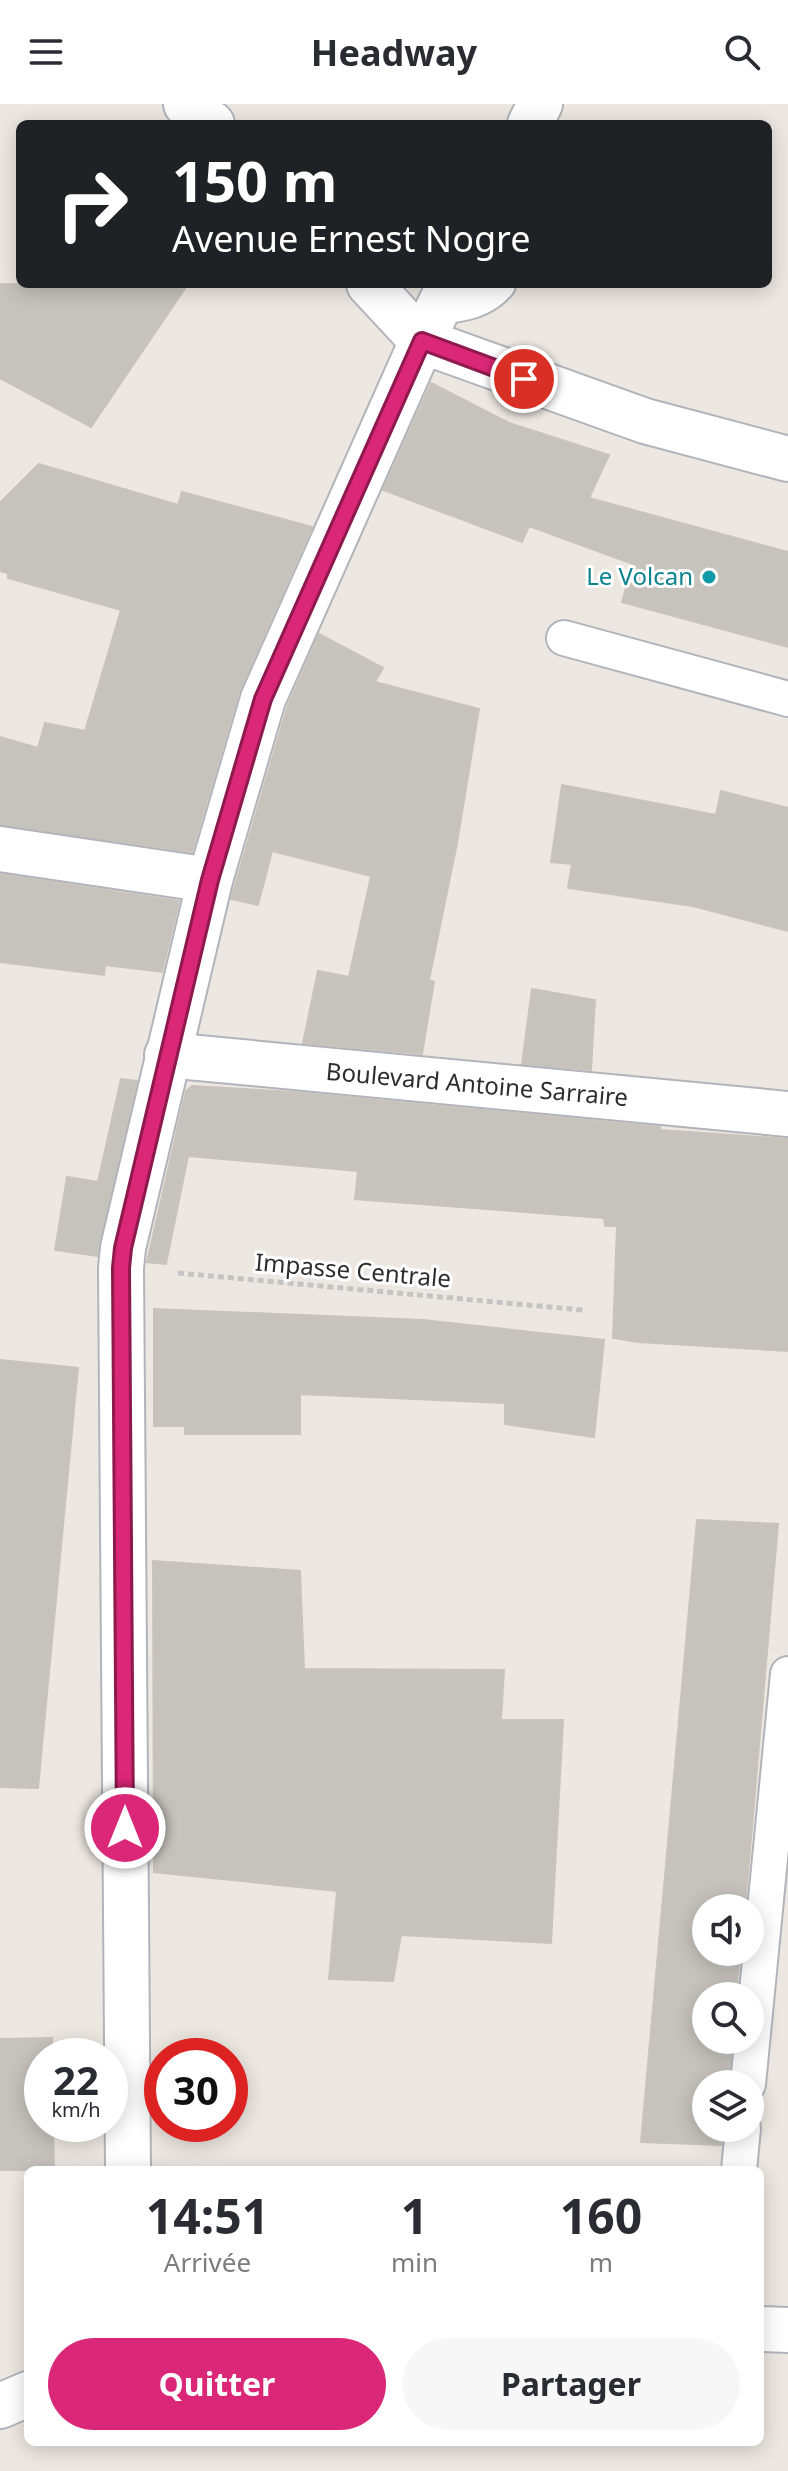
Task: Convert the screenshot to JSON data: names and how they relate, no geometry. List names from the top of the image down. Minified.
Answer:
{"streets":{"street":["Boulevard Antoine Sarraire"],"path":["Impasse Centrale"]},"places":["Le Volcan"],"page":{"header":"Headway","turn":["150 m","Avenue Ernest Nogre"],"speed":"22 km/h","limit":"30","eta":["14:51","Arrivée","1","min","160","m"],"buttons":["Quitter","Partager"]}}
